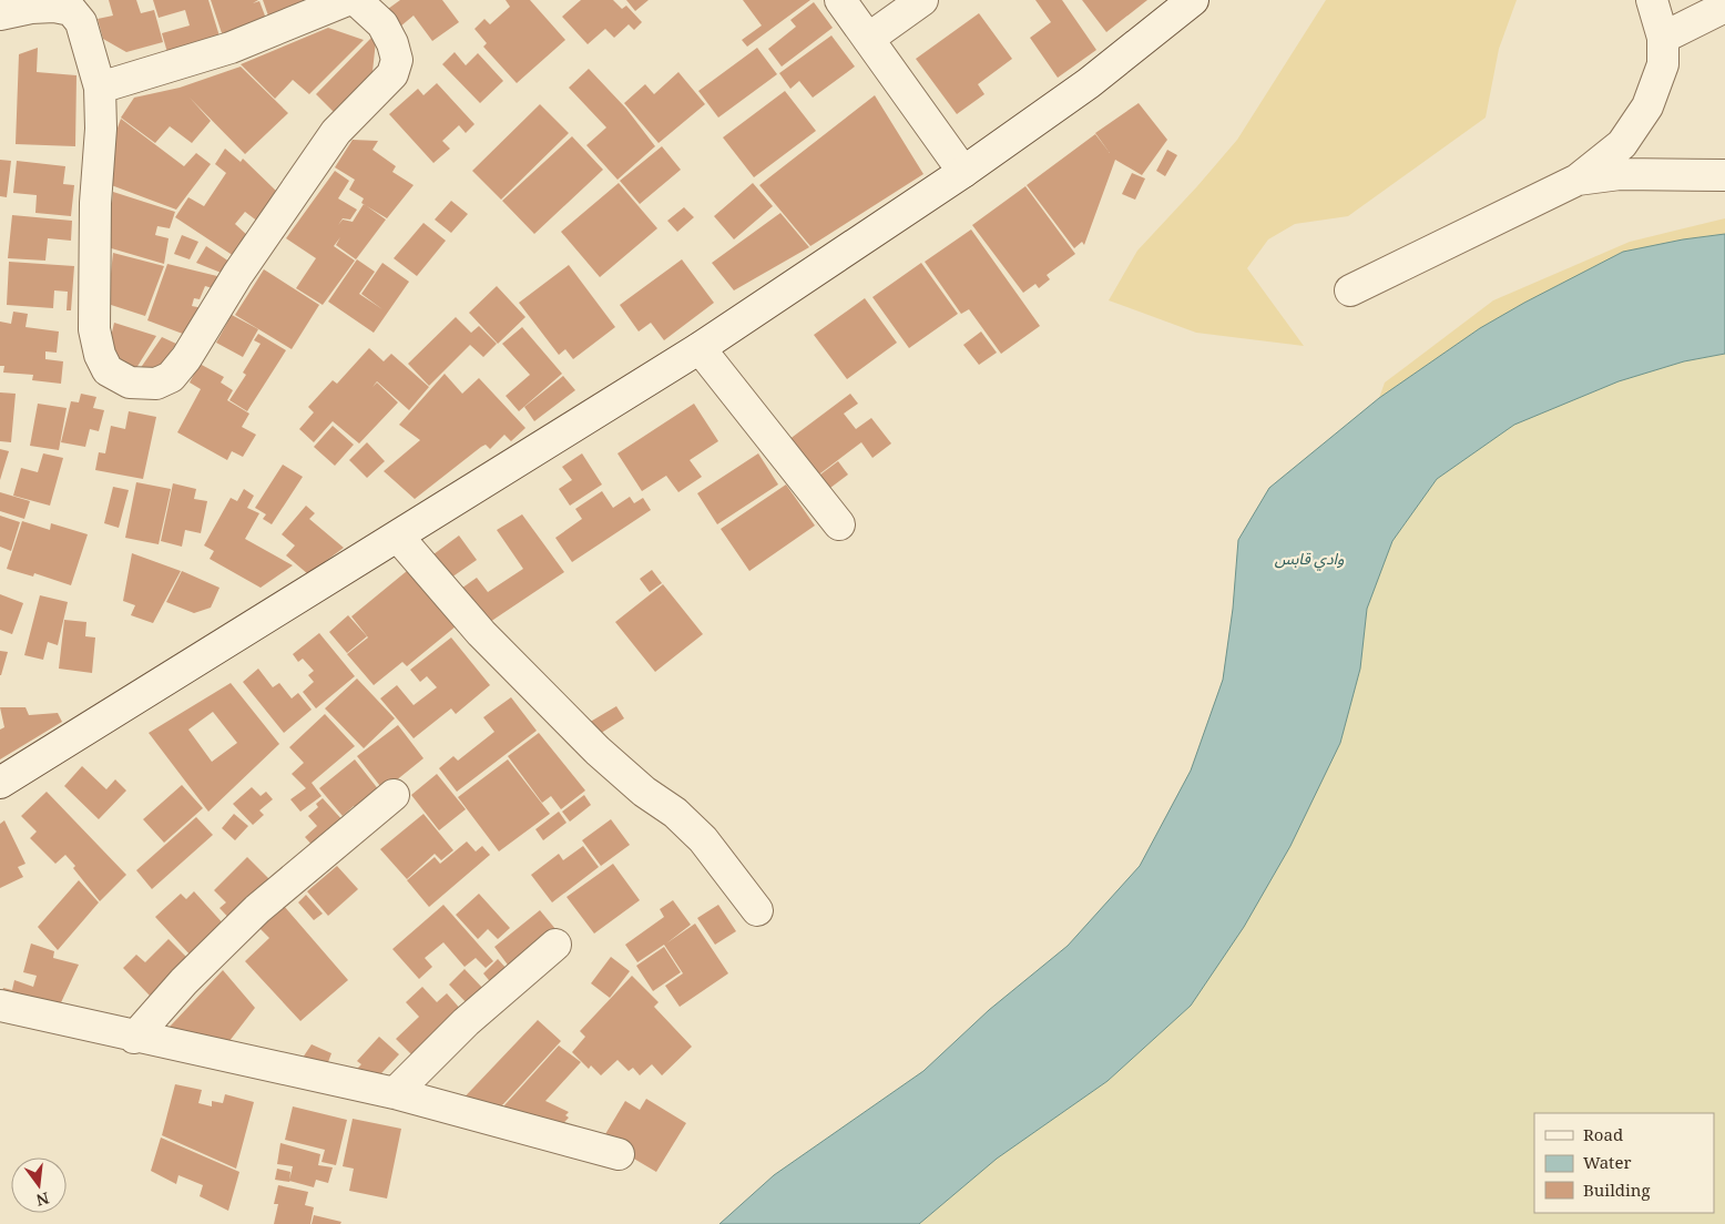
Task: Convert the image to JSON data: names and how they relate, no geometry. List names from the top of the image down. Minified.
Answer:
{"water":["وادي قابس"],"legend":["Road","Water","Building"],"north":"bottom"}
